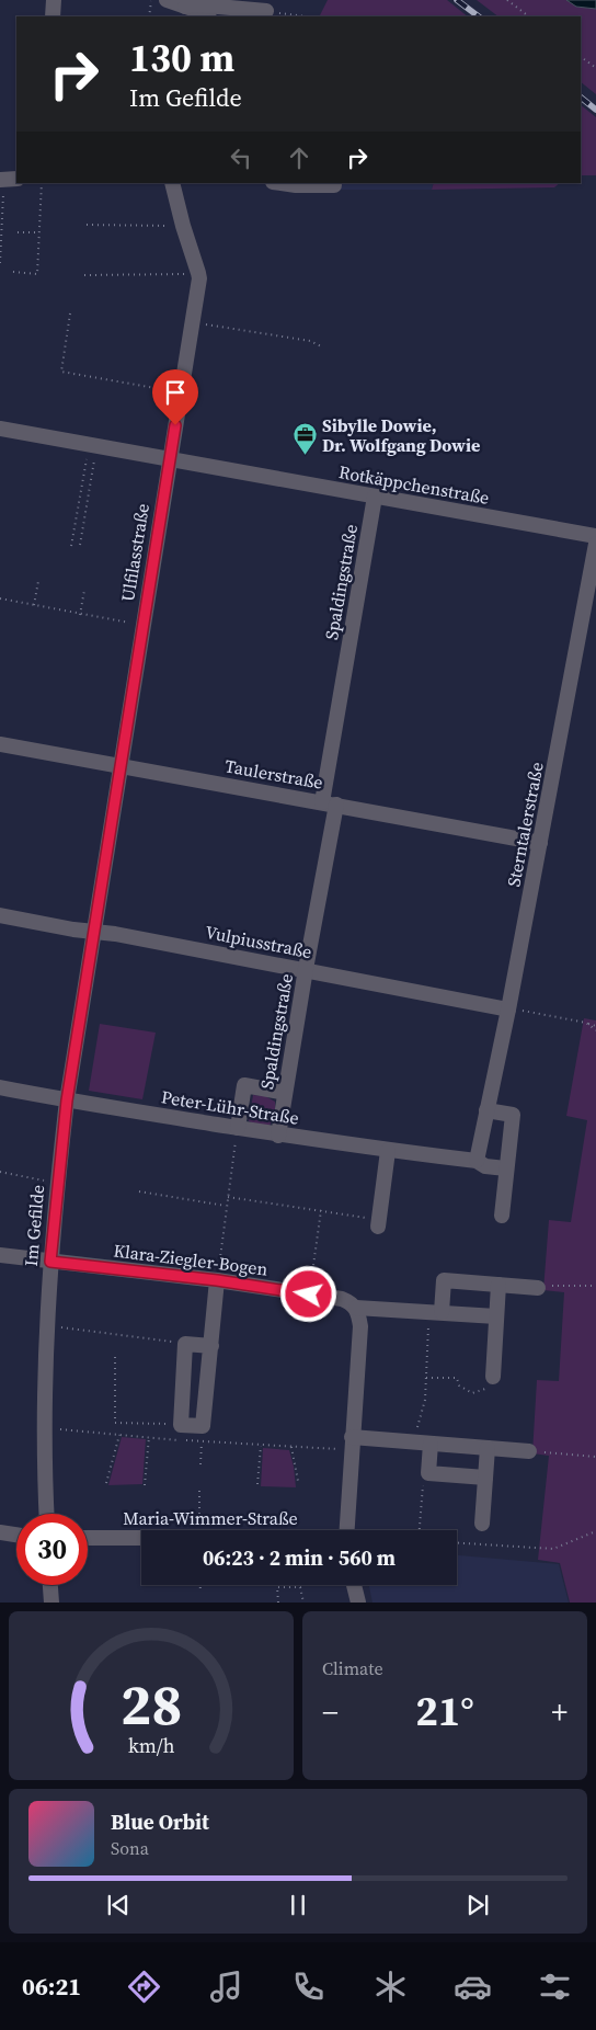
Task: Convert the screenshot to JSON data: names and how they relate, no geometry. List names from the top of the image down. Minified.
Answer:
{"streets":{"street":["Rotkäppchenstraße","Ulfilasstraße","Spaldingstraße","Taulerstraße","Sterntalerstraße","Vulpiusstraße","Peter-Lühr-Straße","Im Gefilde","Klara-Ziegler-Bogen","Maria-Wimmer-Straße"]},"crossings":[["Rotkäppchenstraße","Ulfilasstraße"],["Rotkäppchenstraße","Spaldingstraße"],["Ulfilasstraße","Taulerstraße"],["Ulfilasstraße","Vulpiusstraße"],["Ulfilasstraße","Im Gefilde"],["Spaldingstraße","Taulerstraße"],["Spaldingstraße","Vulpiusstraße"],["Spaldingstraße","Peter-Lühr-Straße"],["Taulerstraße","Sterntalerstraße"],["Sterntalerstraße","Vulpiusstraße"],["Sterntalerstraße","Peter-Lühr-Straße"],["Vulpiusstraße","Im Gefilde"],["Peter-Lühr-Straße","Im Gefilde"],["Im Gefilde","Klara-Ziegler-Bogen"]],"places":{"office":["Sibylle Dowie, Dr. Wolfgang Dowie"]},"page":{"turn":["130 m","Im Gefilde"],"limit":"30","trip":"06:23 · 2 min · 560 m","tile":"Climate","heat":["−","21°","+"],"song":["Blue Orbit","Sona"],"tabs":"06:21","gauge":["28","km/h"]}}
